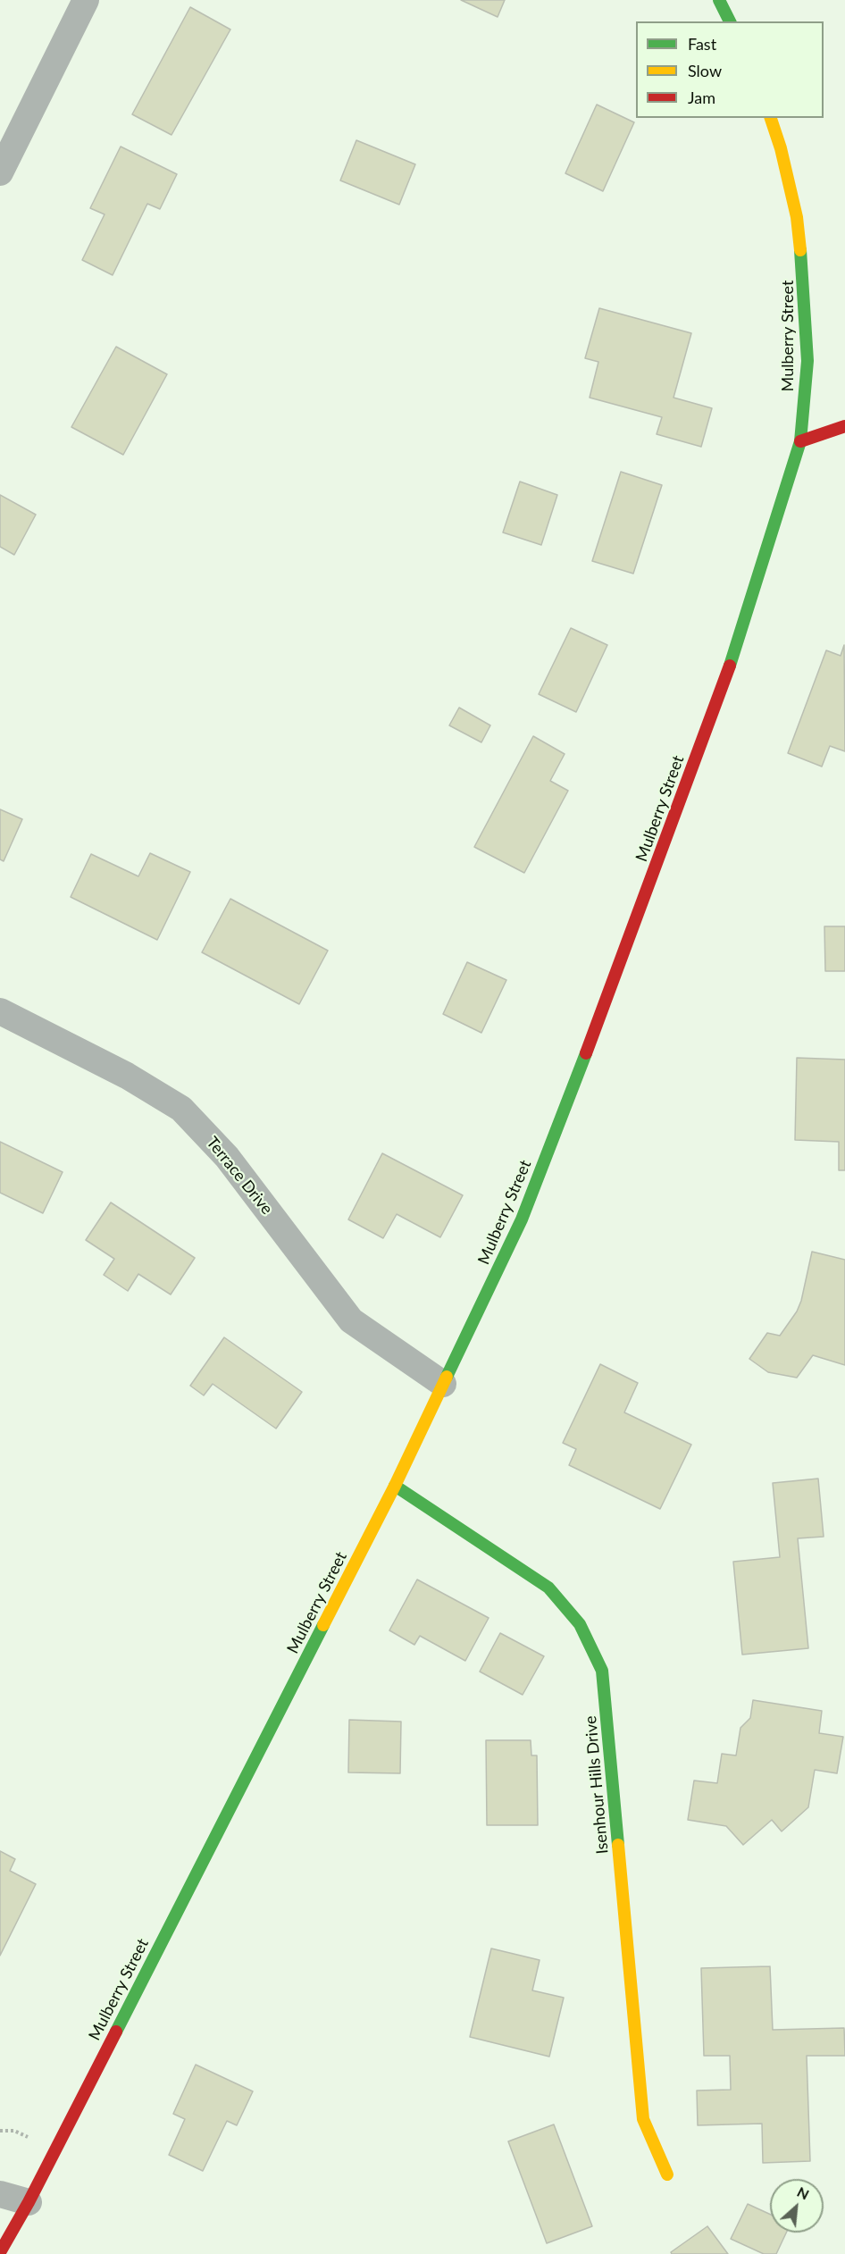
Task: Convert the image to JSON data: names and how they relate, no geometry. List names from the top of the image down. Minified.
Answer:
{"streets":{"street":["Mulberry Street","Terrace Drive","Isenhour Hills Drive"]},"crossings":[["Mulberry Street","Terrace Drive"],["Mulberry Street","Isenhour Hills Drive"]],"legend":["Fast","Slow","Jam"],"north":"top right"}
